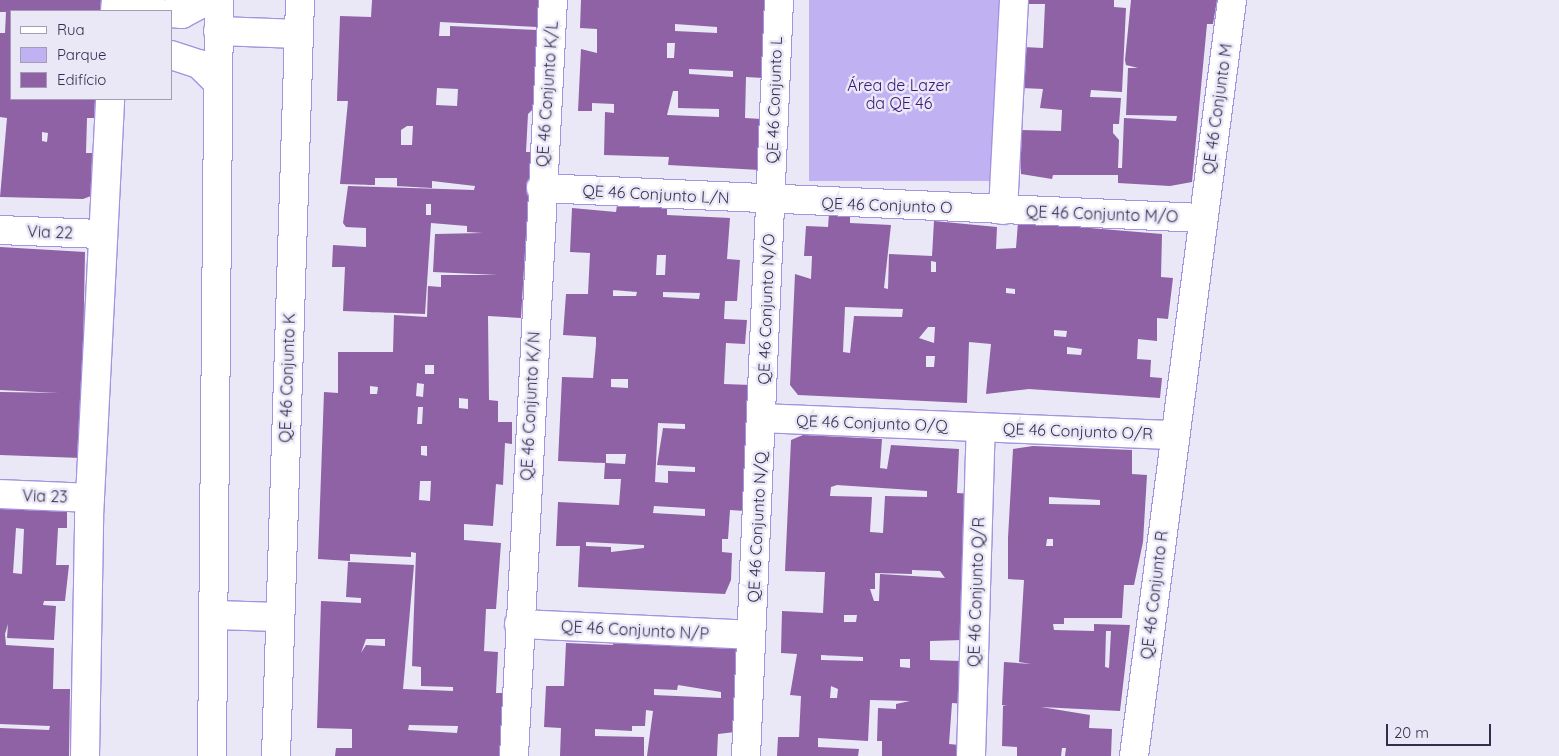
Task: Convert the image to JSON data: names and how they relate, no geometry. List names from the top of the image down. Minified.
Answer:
{"streets":{"street":["QE 46 Conjunto K/L","QE 46 Conjunto L","QE 46 Conjunto M","QE 46 Conjunto L/N","QE 46 Conjunto O","QE 46 Conjunto M/O","Via 22","QE 46 Conjunto N/O","QE 46 Conjunto K","QE 46 Conjunto K/N","QE 46 Conjunto O/Q","QE 46 Conjunto O/R","Via 23","QE 46 Conjunto N/Q","QE 46 Conjunto Q/R","QE 46 Conjunto R","QE 46 Conjunto N/P"]},"crossings":[["QE 46 Conjunto K/L","QE 46 Conjunto L/N"],["QE 46 Conjunto K/L","QE 46 Conjunto K/N"],["QE 46 Conjunto L","QE 46 Conjunto L/N"],["QE 46 Conjunto L","QE 46 Conjunto O"],["QE 46 Conjunto L","QE 46 Conjunto N/O"],["QE 46 Conjunto M","QE 46 Conjunto M/O"],["QE 46 Conjunto L/N","QE 46 Conjunto O"],["QE 46 Conjunto L/N","QE 46 Conjunto N/O"],["QE 46 Conjunto L/N","QE 46 Conjunto K/N"],["QE 46 Conjunto O","QE 46 Conjunto M/O"],["QE 46 Conjunto O","QE 46 Conjunto N/O"],["QE 46 Conjunto N/O","QE 46 Conjunto O/Q"],["QE 46 Conjunto N/O","QE 46 Conjunto N/Q"],["QE 46 Conjunto K/N","QE 46 Conjunto N/P"],["QE 46 Conjunto O/Q","QE 46 Conjunto O/R"],["QE 46 Conjunto O/Q","QE 46 Conjunto N/Q"],["QE 46 Conjunto O/Q","QE 46 Conjunto Q/R"],["QE 46 Conjunto O/R","QE 46 Conjunto Q/R"],["QE 46 Conjunto O/R","QE 46 Conjunto R"],["QE 46 Conjunto N/Q","QE 46 Conjunto N/P"]],"parks":["Área de Lazer da QE 46"],"legend":["Rua","Parque","Edifício"],"scale_bar":"20 m"}
